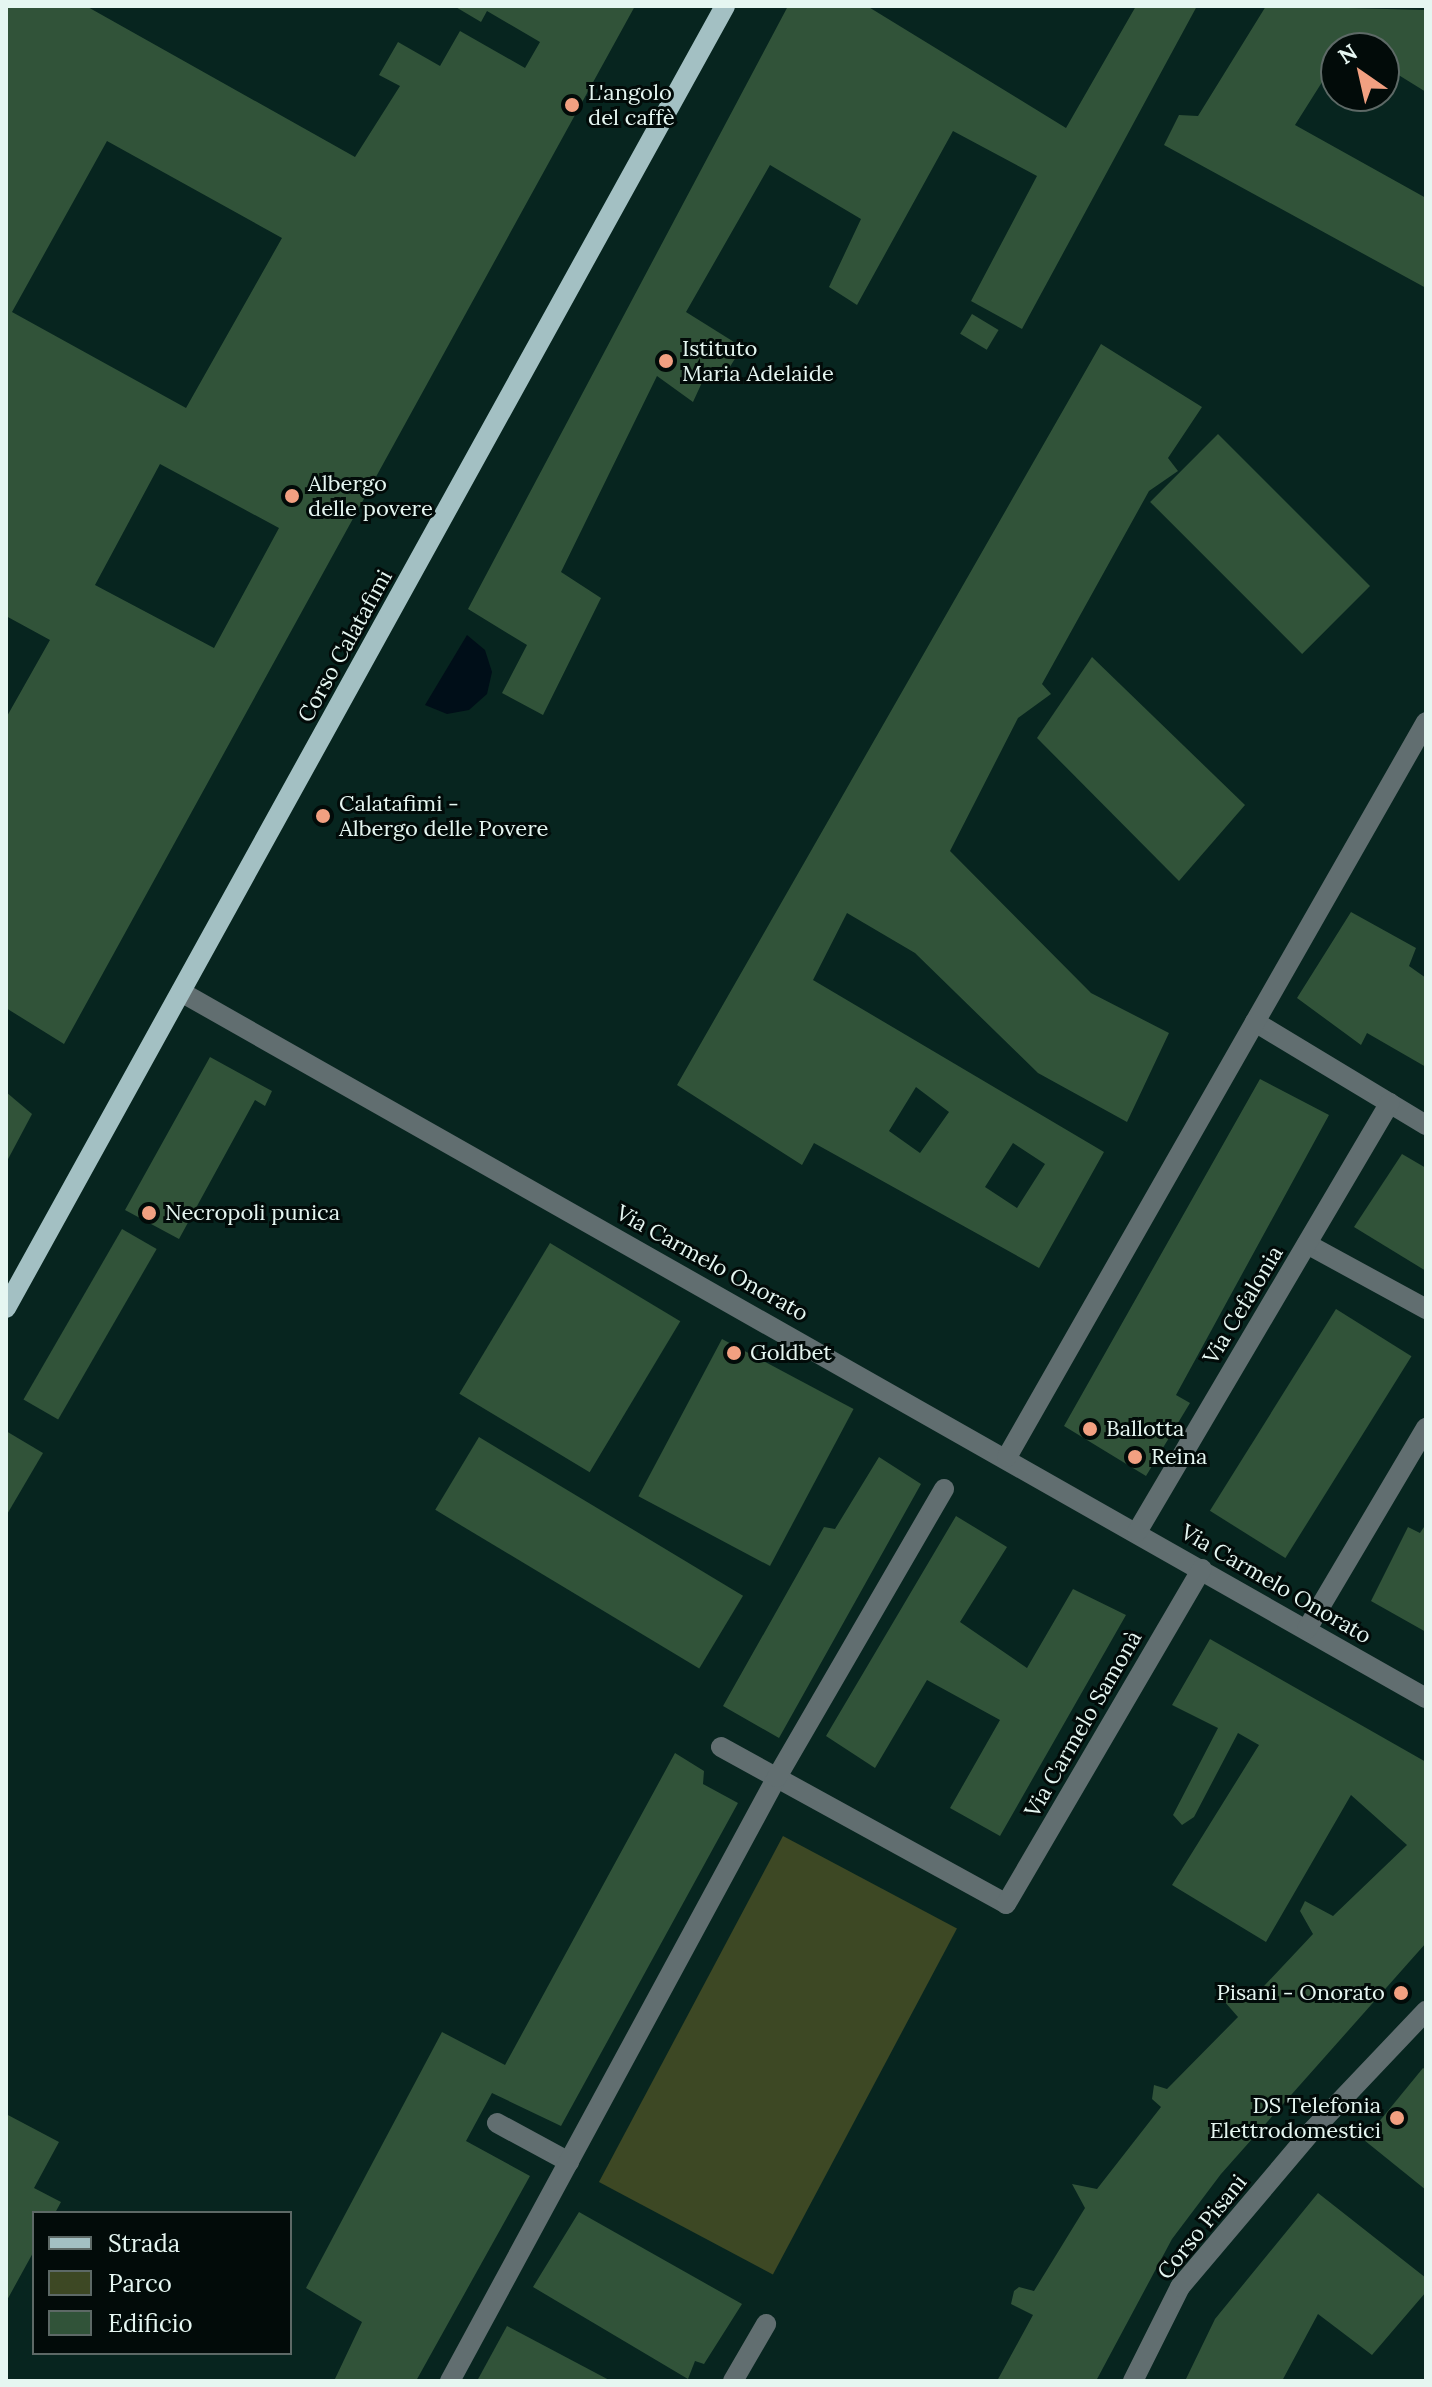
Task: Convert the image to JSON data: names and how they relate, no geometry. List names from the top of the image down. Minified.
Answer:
{"streets":{"main road":["Corso Calatafimi"],"street":["Via Carmelo Onorato","Via Cefalonia","Via Carmelo Samonà","Corso Pisani"]},"crossings":[["Corso Calatafimi","Via Carmelo Onorato"],["Via Carmelo Onorato","Via Cefalonia"],["Via Carmelo Onorato","Via Carmelo Samonà"]],"places":["L'angolo del caffè","Istituto Maria Adelaide","Albergo delle povere","Calatafimi - Albergo delle Povere","Necropoli punica","Goldbet","Ballotta","Reina","Pisani - Onorato","DS Telefonia Elettrodomestici"],"legend":["Strada","Parco","Edificio"],"north":"top left"}
